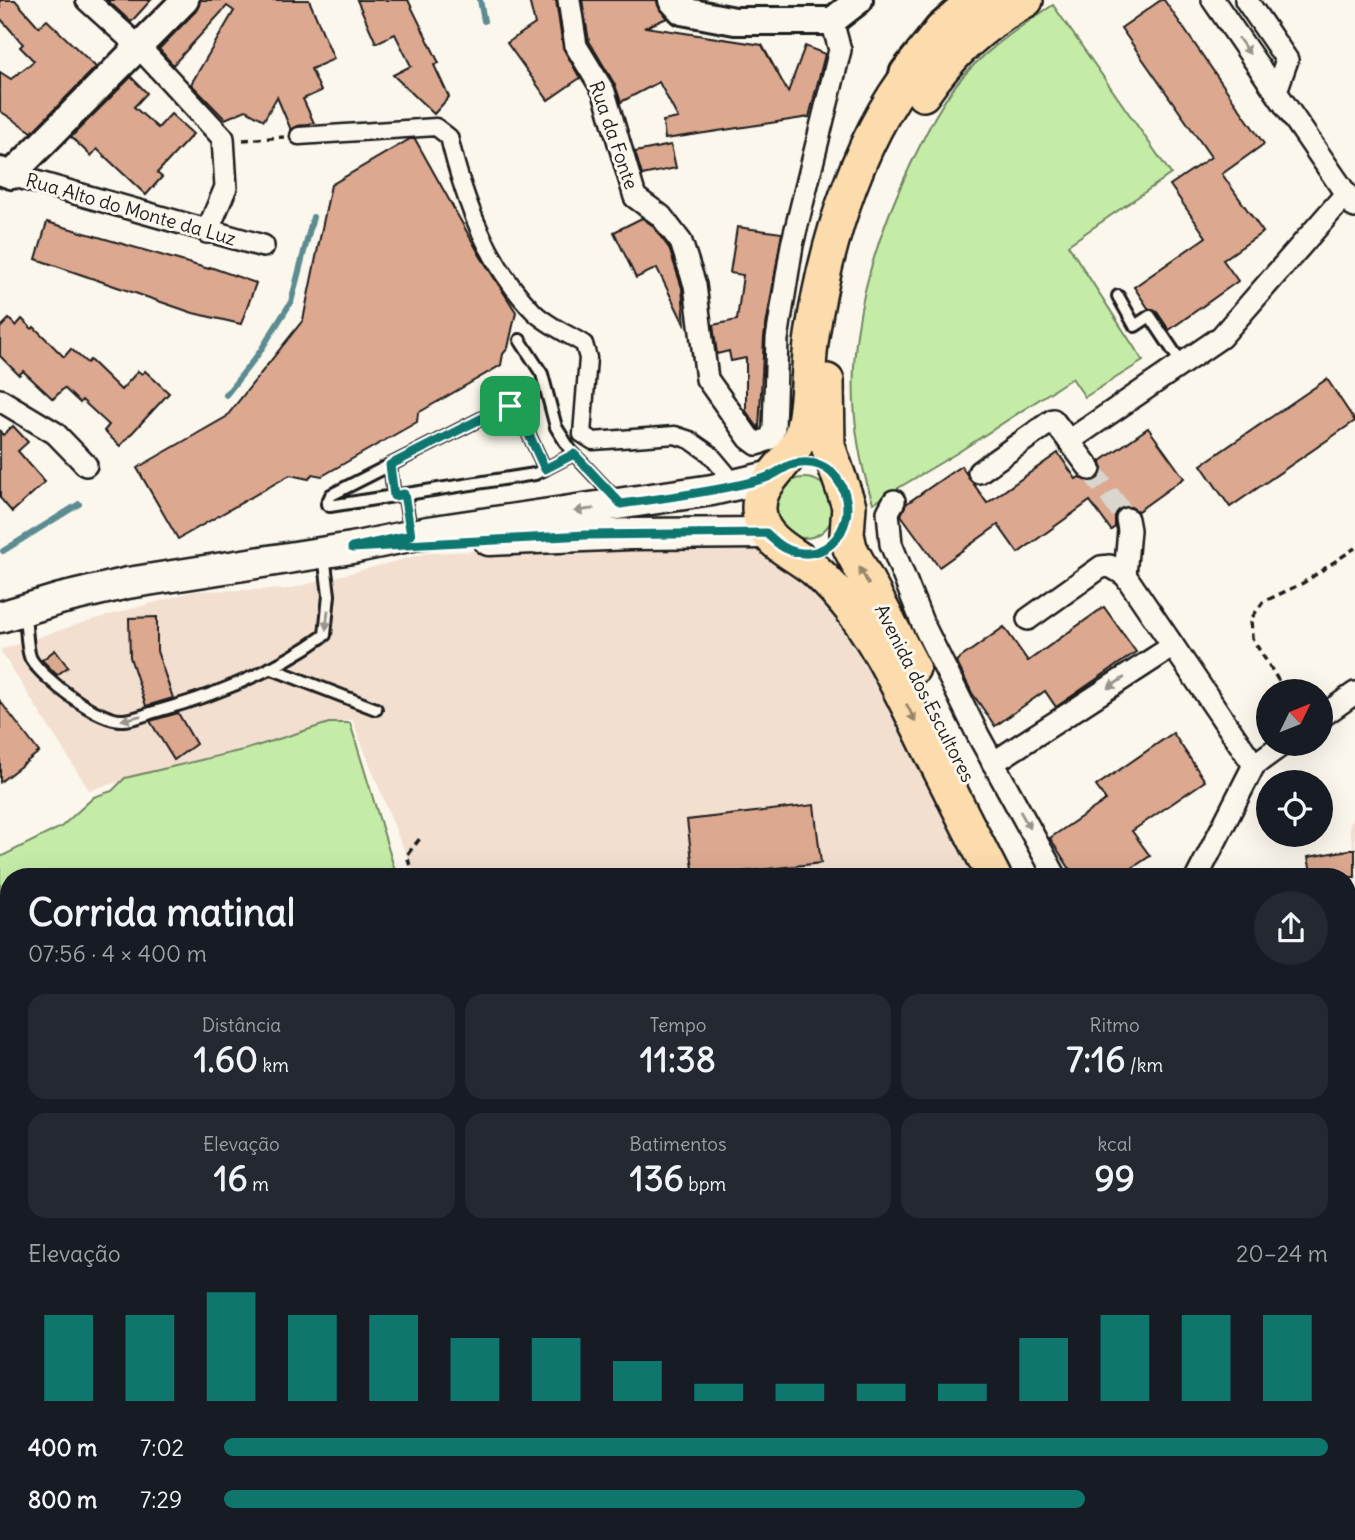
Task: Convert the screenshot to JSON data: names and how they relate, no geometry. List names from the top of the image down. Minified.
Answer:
{"streets":{"main road":["Avenida dos Escultores"],"street":["Rua da Fonte","Rua Alto do Monte da Luz"]},"north":"top right","page":{"heading":["Corrida matinal","07:56 · 4 × 400 m"],"stats":[["Distância","1.60 km"],["Tempo","11:38"],["Ritmo","7:16 /km"],["Elevação","16 m"],["Batimentos","136 bpm"],["kcal","99"]],"chart":["Elevação","20–24 m"],"list":[{"name":"400 m","note":"7:02"},{"name":"800 m","note":"7:29"}]}}
